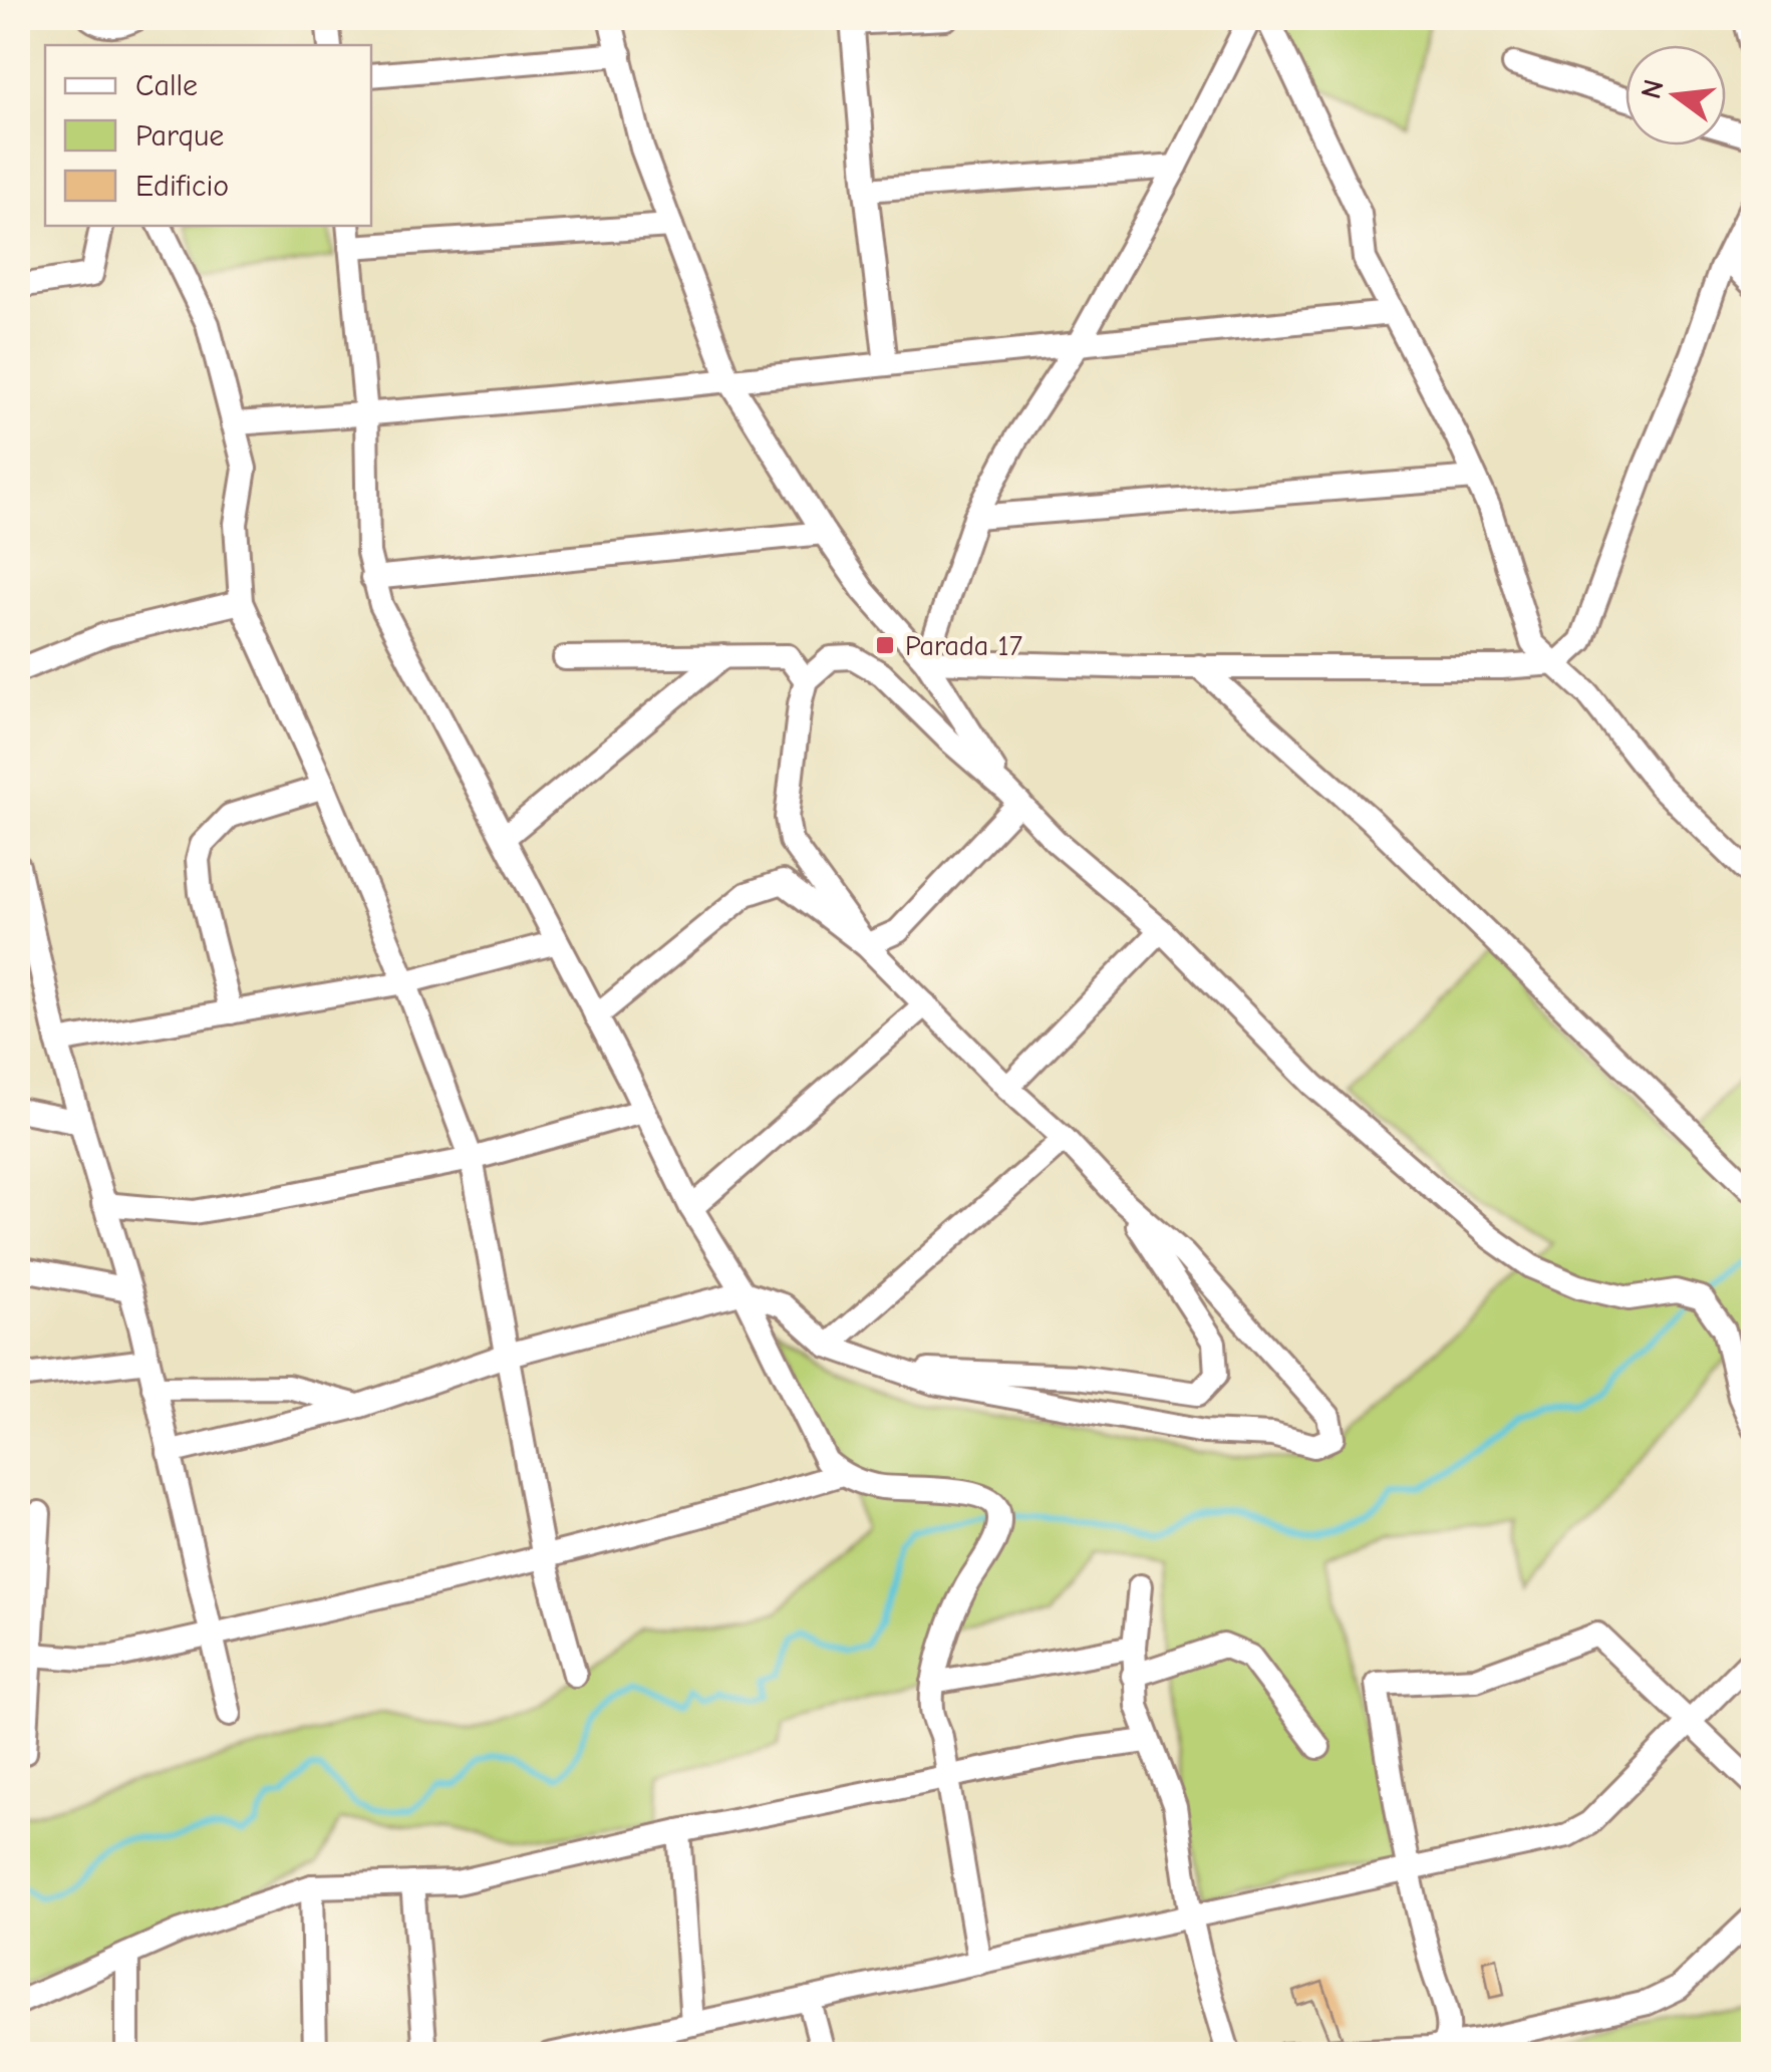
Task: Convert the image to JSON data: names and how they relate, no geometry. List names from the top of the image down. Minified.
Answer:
{"places":{"transit":["Parada 17"]},"legend":["Calle","Parque","Edificio"],"north":"left"}
